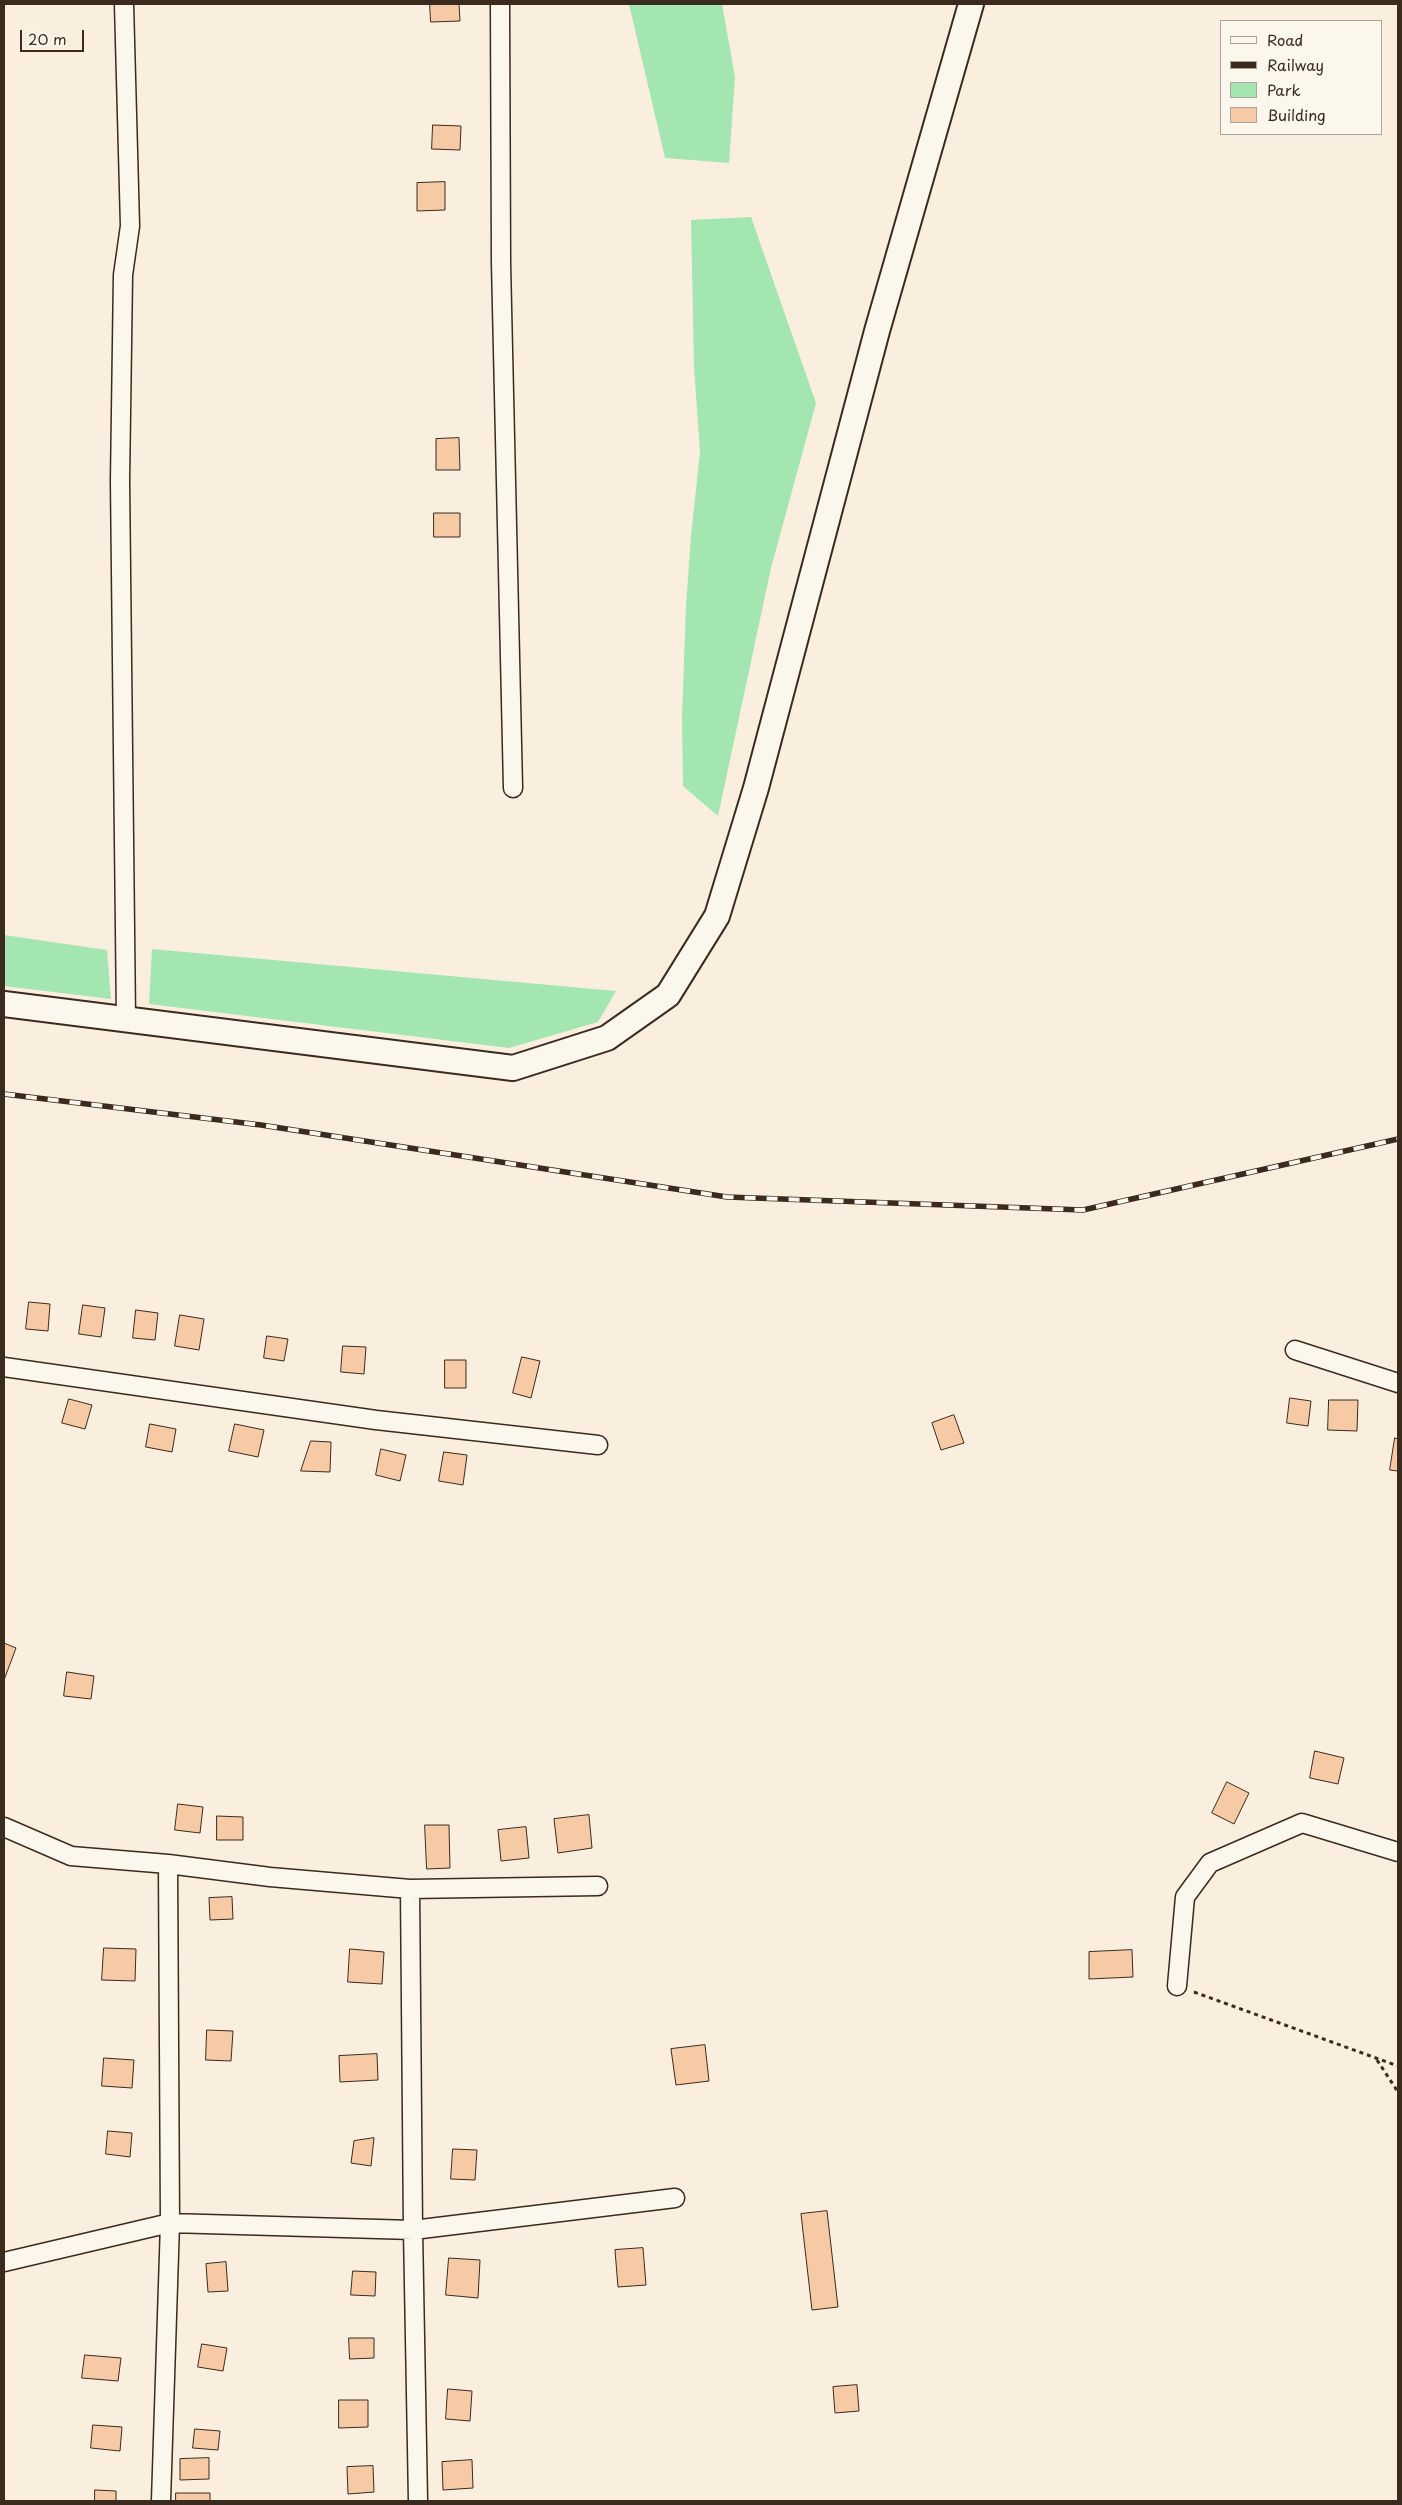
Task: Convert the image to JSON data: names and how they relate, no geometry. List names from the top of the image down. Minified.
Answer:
{"legend":["Road","Railway","Park","Building"],"scale_bar":"20 m"}
